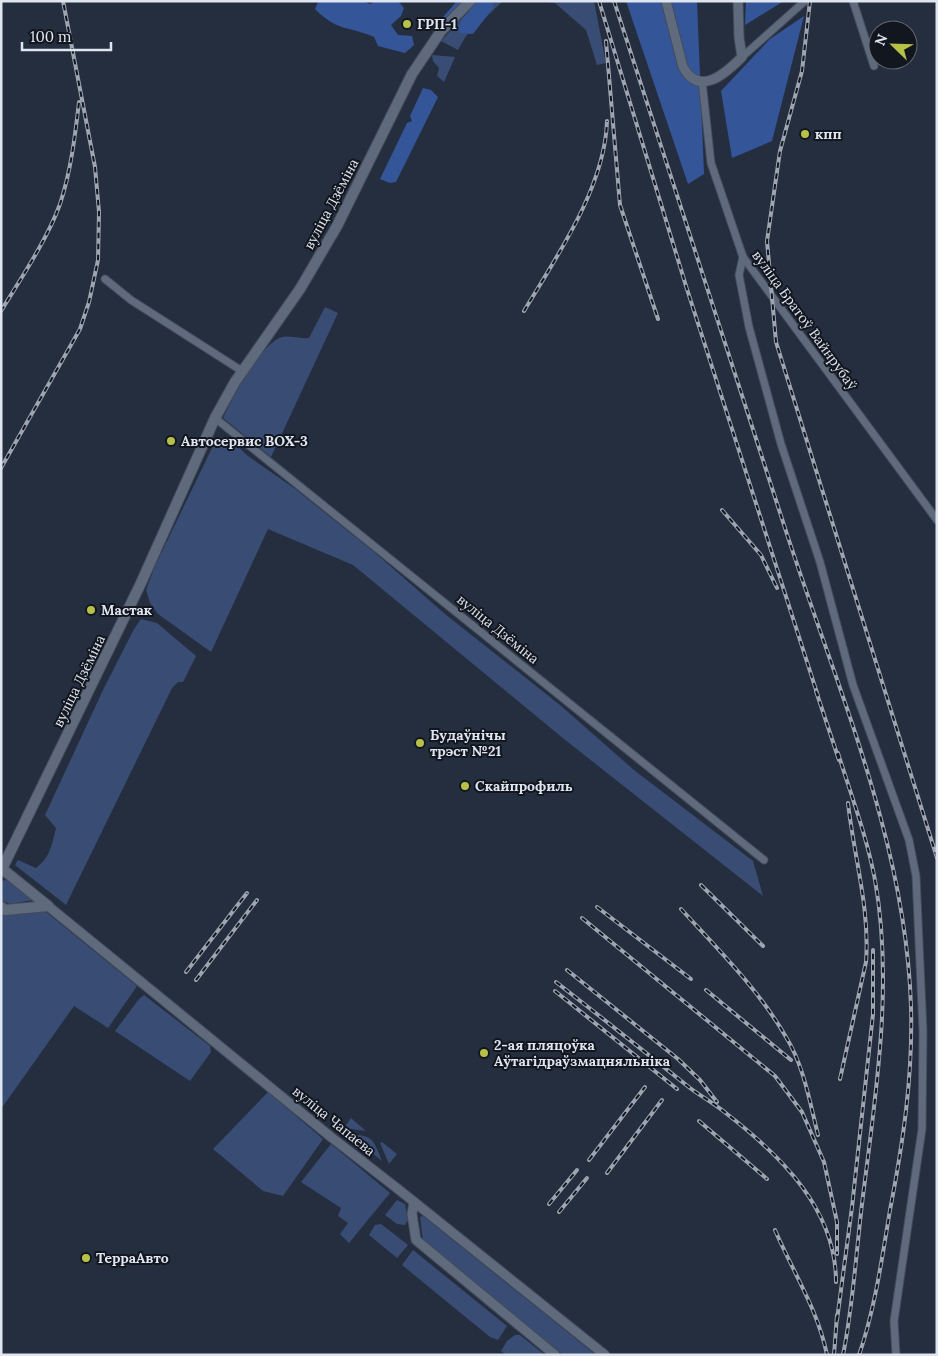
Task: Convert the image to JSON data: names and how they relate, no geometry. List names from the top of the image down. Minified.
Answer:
{"streets":{"main road":["вуліца Дзёміна","вуліца Чапаева"],"street":["вуліца Братоў Вайнрубаў"]},"crossings":[["вуліца Дзёміна","вуліца Чапаева"]],"places":["ГРП-1","кпп","Автосервис BOX-3","Мастак","Будаўнічы трэст №21","Скайпрофиль","2-ая пляцоўка Аўтагідраўзмацняльніка","ТерраАвто"],"scale_bar":"100 m","north":"top left"}
